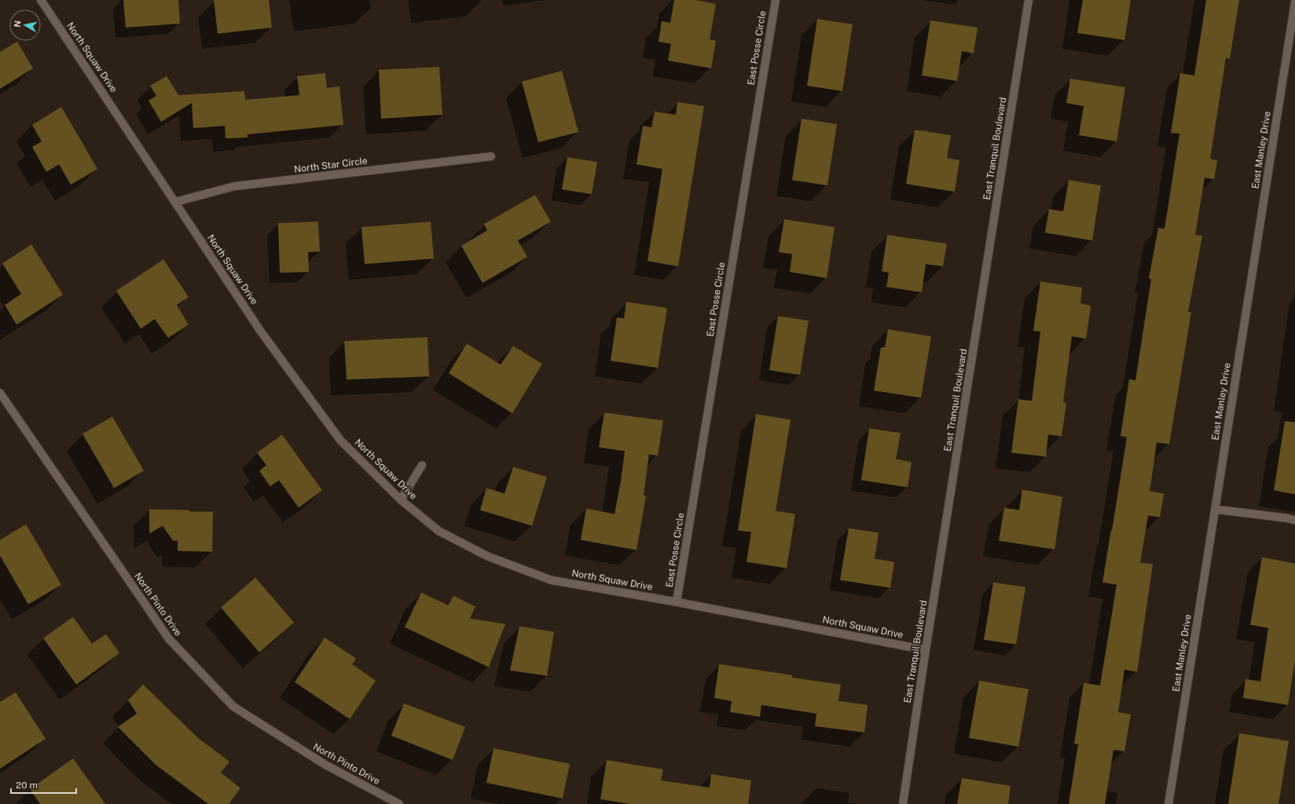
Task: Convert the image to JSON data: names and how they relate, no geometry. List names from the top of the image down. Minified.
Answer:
{"streets":{"street":["East Posse Circle","North Squaw Drive","East Tranquil Boulevard","East Manley Drive","North Star Circle","North Pinto Drive"]},"crossings":[["East Posse Circle","North Squaw Drive"],["North Squaw Drive","East Tranquil Boulevard"],["North Squaw Drive","North Star Circle"]],"scale_bar":"20 m","north":"left"}
